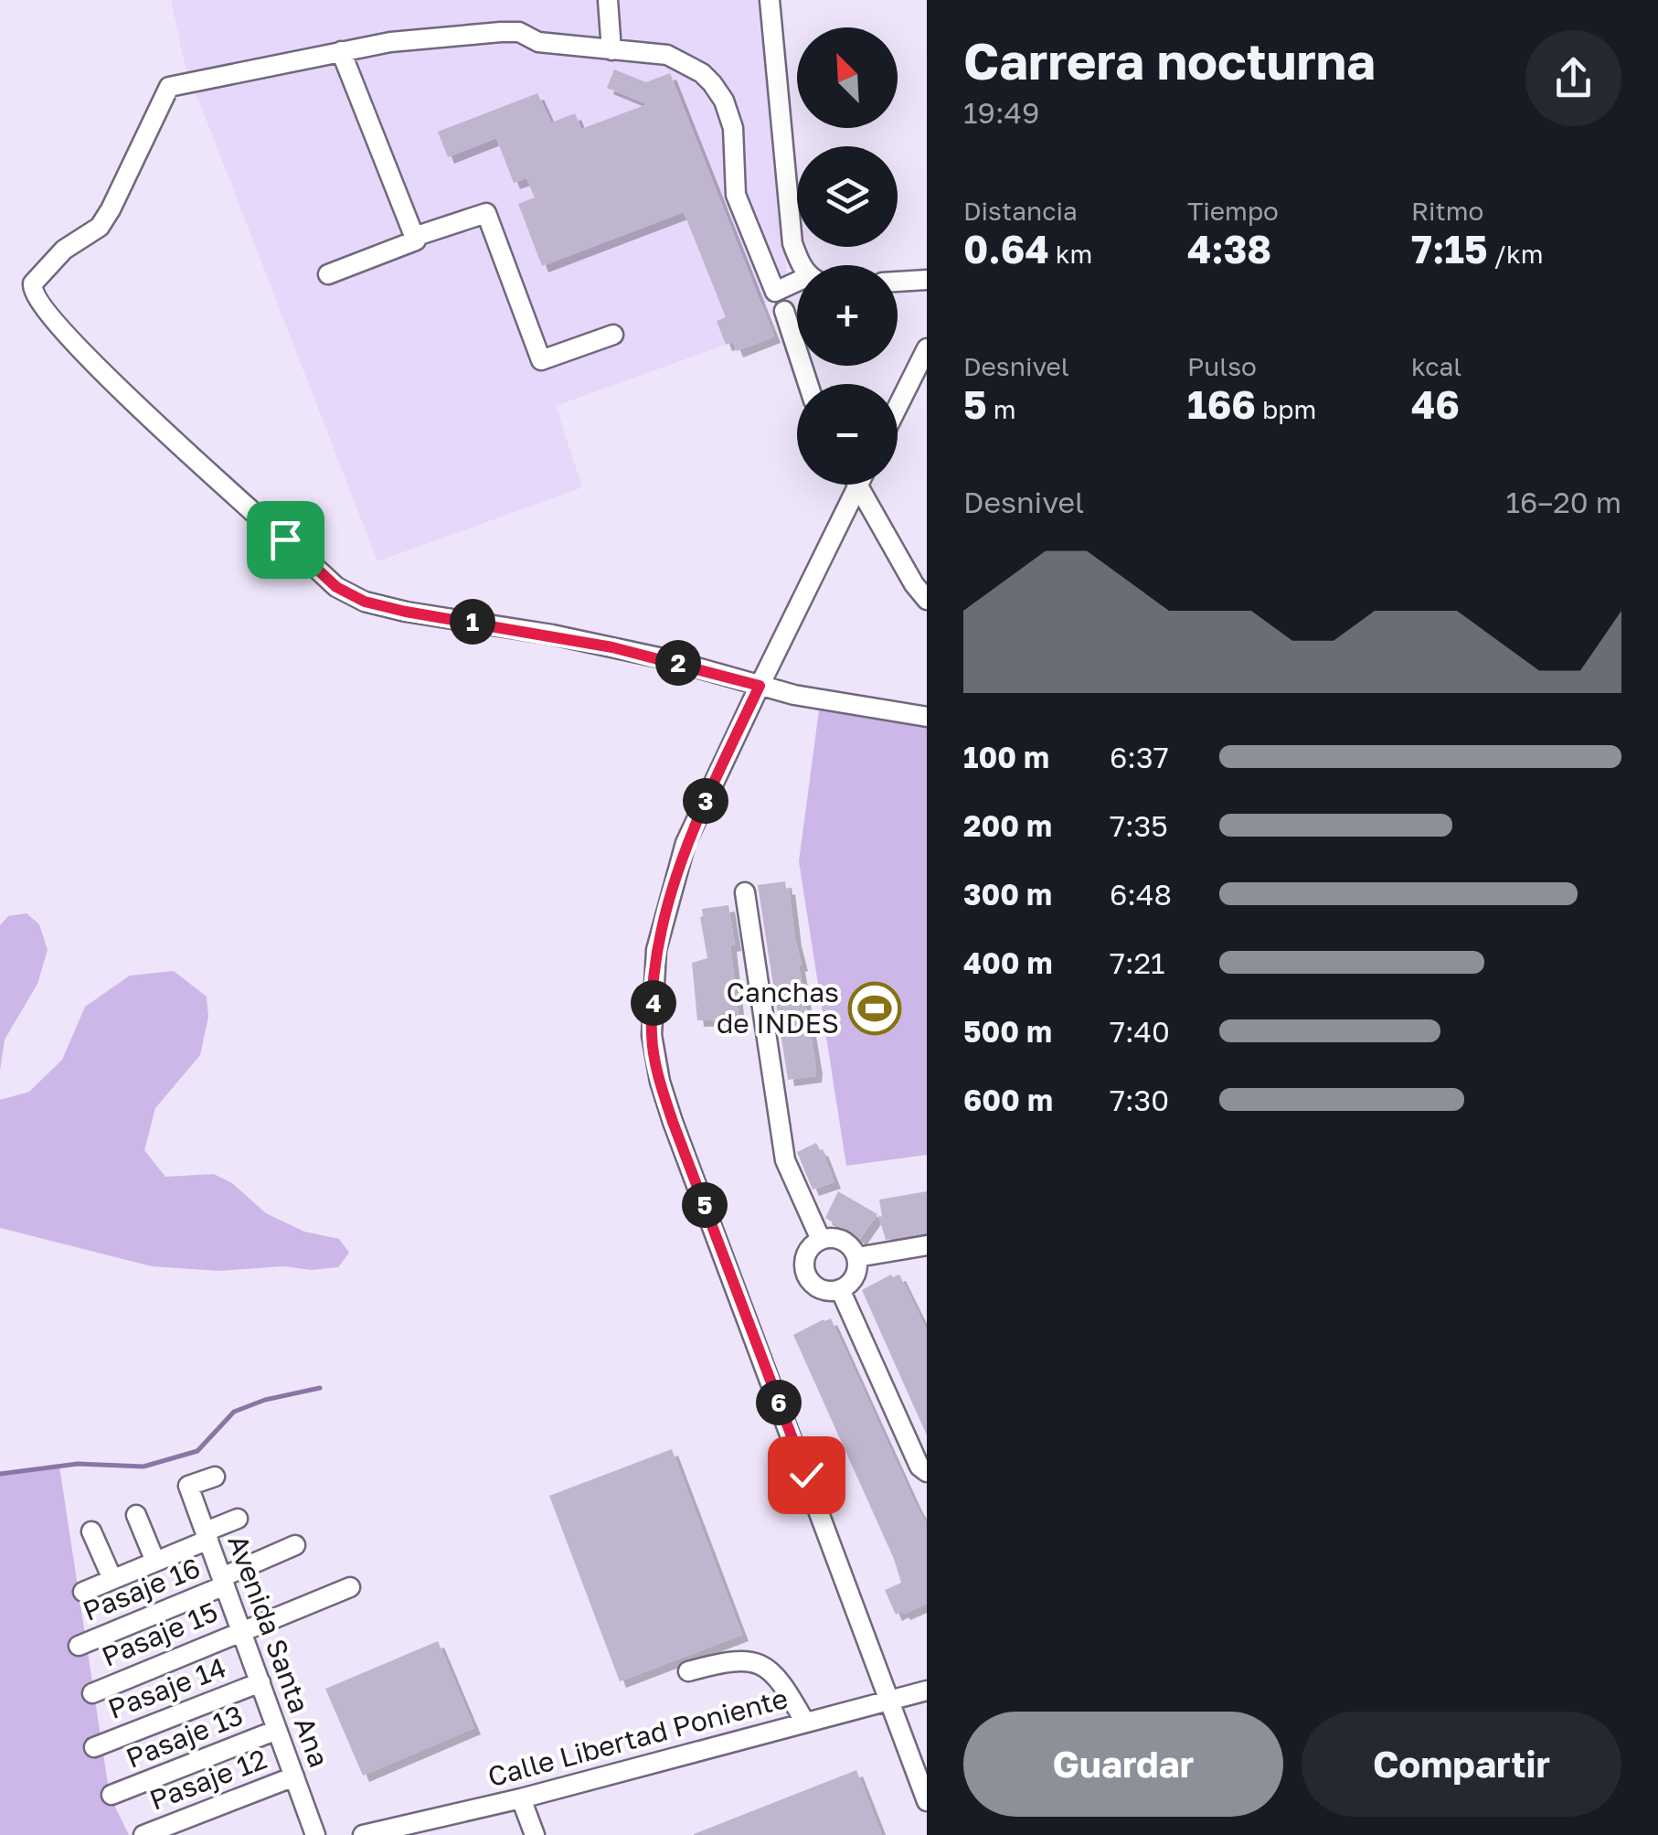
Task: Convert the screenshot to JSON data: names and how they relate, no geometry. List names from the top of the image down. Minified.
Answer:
{"streets":{"street":["Pasaje 16","Pasaje 15","Avenida Santa Ana","Pasaje 14","Pasaje 13","Calle Libertad Poniente","Pasaje 12"]},"crossings":[["Pasaje 16","Avenida Santa Ana"],["Pasaje 15","Avenida Santa Ana"],["Avenida Santa Ana","Pasaje 14"],["Avenida Santa Ana","Pasaje 13"],["Avenida Santa Ana","Pasaje 12"]],"places":{"sports":["Canchas de INDES"]},"north":"top left","page":{"heading":["Carrera nocturna","19:49"],"map_buttons":["+","−"],"stats":[["Distancia","0.64 km"],["Tiempo","4:38"],["Ritmo","7:15 /km"],["Desnivel","5 m"],["Pulso","166 bpm"],["kcal","46"]],"chart":["Desnivel","16–20 m"],"pins":["1","2","3","4","5","6"],"list":[{"name":"100 m","note":"6:37"},{"name":"200 m","note":"7:35"},{"name":"300 m","note":"6:48"},{"name":"400 m","note":"7:21"},{"name":"500 m","note":"7:40"},{"name":"600 m","note":"7:30"}],"buttons":["Guardar","Compartir"]}}
